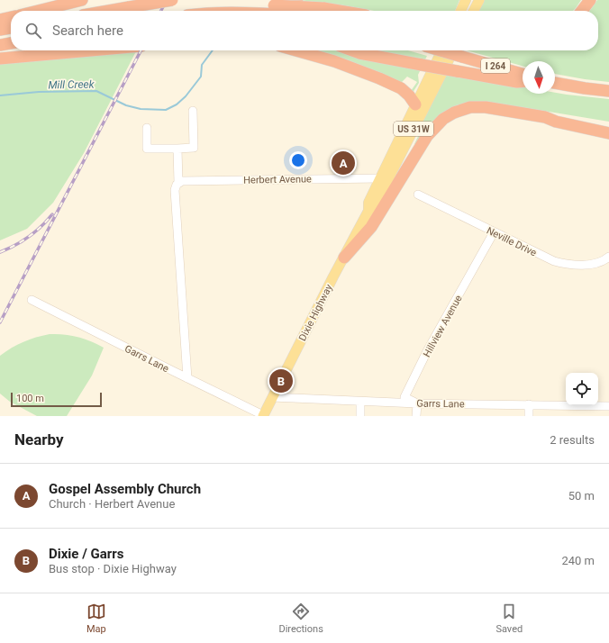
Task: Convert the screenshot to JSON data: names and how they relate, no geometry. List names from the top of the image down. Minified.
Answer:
{"streets":{"highway":["I 264"],"main road":["US 31W","Dixie Highway"],"street":["Herbert Avenue","Neville Drive","Hillview Avenue","Garrs Lane"]},"crossings":[["Herbert Avenue","Dixie Highway"],["Neville Drive","Hillview Avenue"],["Dixie Highway","Garrs Lane"],["Hillview Avenue","Garrs Lane"]],"water":["Mill Creek"],"scale_bar":"100 m","north":"bottom","page":{"search":"Search here","pins":["A","B"],"scale":"100 m","heading":["Nearby","2 results"],"list":[{"mark":"A","name":"Gospel Assembly Church","note":"Church · Herbert Avenue","value":"50 m"},{"mark":"B","name":"Dixie / Garrs","note":"Bus stop · Dixie Highway","value":"240 m"}],"nav":["Map","Directions","Saved"]}}
